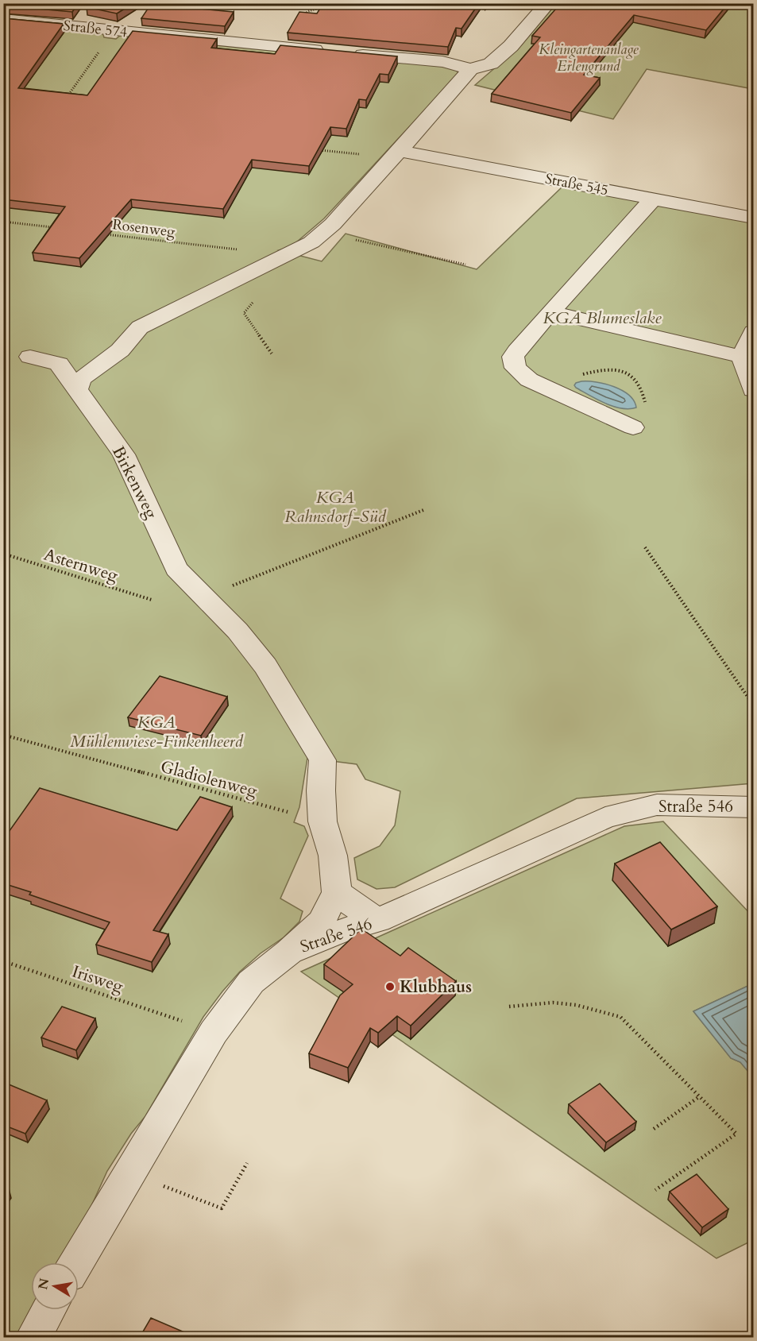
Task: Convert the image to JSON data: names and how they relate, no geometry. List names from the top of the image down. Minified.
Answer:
{"streets":{"street":["Straße 574","Straße 545","Birkenweg","Straße 546"],"path":["Rosenweg","Asternweg","Gladiolenweg","Irisweg"]},"parks":["Kleingartenanlage Erlengrund","KGA Blumeslake","KGA Rahnsdorf-Süd","KGA Mühlenwiese-Finkenheerd"],"places":["Klubhaus"],"north":"left"}
